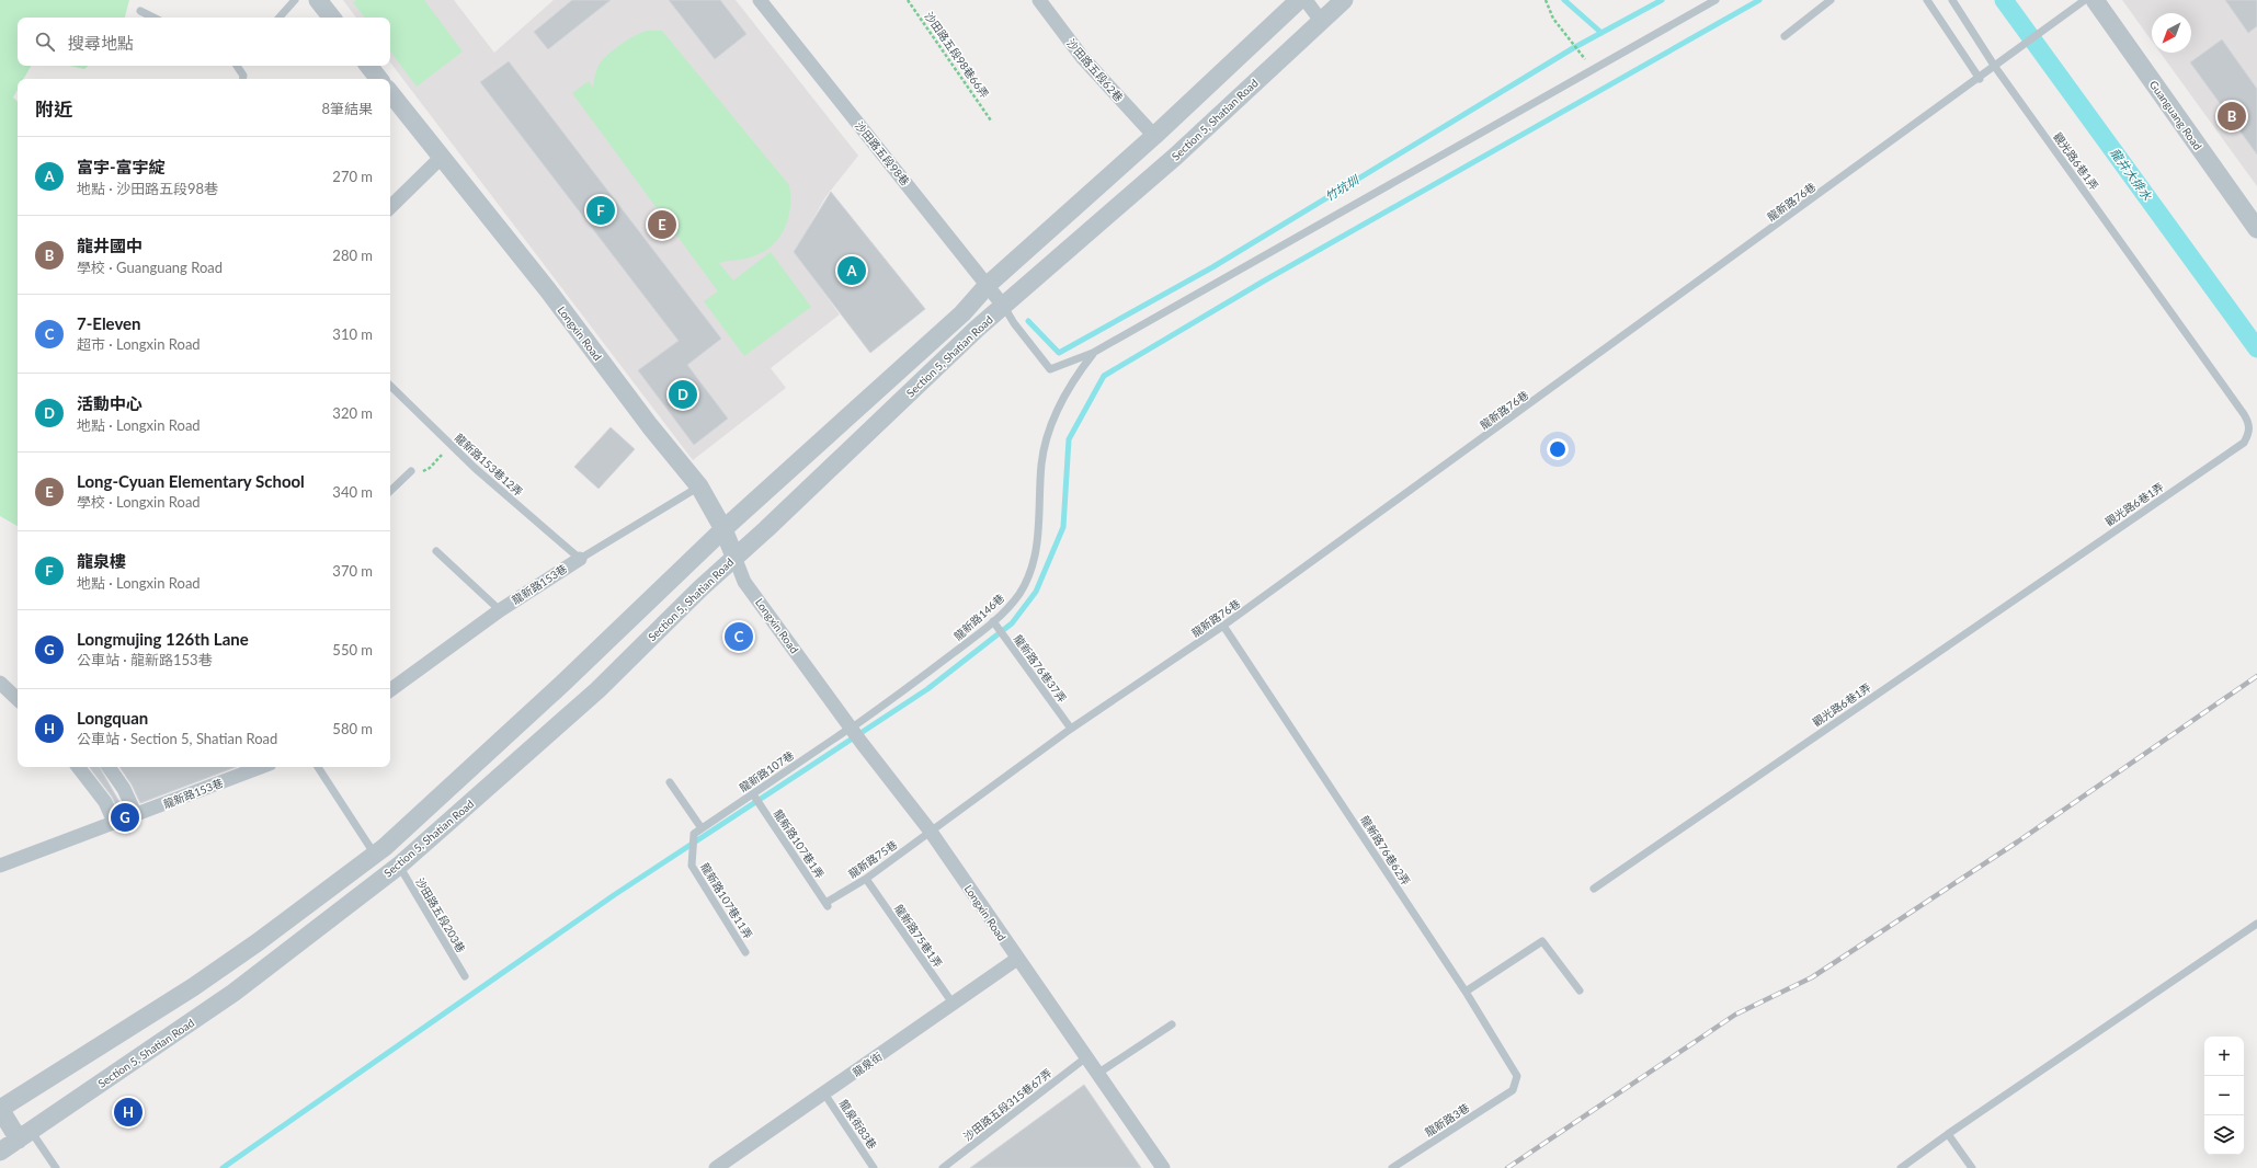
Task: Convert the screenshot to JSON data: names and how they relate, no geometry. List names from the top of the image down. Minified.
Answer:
{"streets":{"street":["沙田路五段62巷","Guanguang Road","Section 5, Shatian Road","沙田路五段98巷","Longxin Road","龍新路153巷","龍泉街"],"lane":["觀光路6巷1弄","龍新路76巷","龍新路153巷12弄","龍新路146巷","龍新路76巷37弄","龍新路107巷","龍新路107巷1弄","龍新路76巷62弄","龍新路75巷","龍新路107巷11弄","沙田路五段203巷","龍新路75巷1弄","沙田路五段315巷67弄","龍新路3巷","龍泉街83巷"],"path":["沙田路五段98巷66弄"]},"crossings":[["沙田路五段62巷","Section 5, Shatian Road"],["Guanguang Road","龍新路76巷"],["Section 5, Shatian Road","沙田路五段98巷"],["Section 5, Shatian Road","Longxin Road"],["Section 5, Shatian Road","沙田路五段203巷"],["觀光路6巷1弄","龍新路76巷"],["龍新路76巷","Longxin Road"],["龍新路76巷","龍新路76巷37弄"],["龍新路76巷","龍新路76巷62弄"],["龍新路76巷","龍新路75巷"],["Longxin Road","龍新路153巷"],["Longxin Road","龍新路146巷"],["Longxin Road","龍新路107巷"],["Longxin Road","龍新路75巷"],["Longxin Road","龍泉街"],["Longxin Road","沙田路五段315巷67弄"],["龍新路153巷12弄","龍新路153巷"],["龍新路146巷","龍新路76巷37弄"],["龍新路146巷","龍新路107巷"],["龍新路107巷","龍新路107巷1弄"],["龍新路107巷","龍新路107巷11弄"],["龍新路107巷1弄","龍新路75巷"],["龍新路76巷62弄","龍新路3巷"],["龍新路75巷","龍新路75巷1弄"],["龍新路75巷1弄","龍泉街"],["龍泉街","龍泉街83巷"]],"water":["龍井大排水","竹坑圳"],"north":"bottom left","page":{"search":"搜尋地點","heading":["附近","8筆結果"],"pins":["B","F","E","A","D","C","G","H"],"list":[{"mark":"A","name":"富宇-富宇綻","note":"地點 · 沙田路五段98巷","value":"270 m"},{"mark":"B","name":"龍井國中","note":"學校 · Guanguang Road","value":"280 m"},{"mark":"C","name":"7-Eleven","note":"超市 · Longxin Road","value":"310 m"},{"mark":"D","name":"活動中心","note":"地點 · Longxin Road","value":"320 m"},{"mark":"E","name":"Long-Cyuan Elementary School","note":"學校 · Longxin Road","value":"340 m"},{"mark":"F","name":"龍泉樓","note":"地點 · Longxin Road","value":"370 m"},{"mark":"G","name":"Longmujing 126th Lane","note":"公車站 · 龍新路153巷","value":"550 m"},{"mark":"H","name":"Longquan","note":"公車站 · Section 5, Shatian Road","value":"580 m"}],"map_buttons":["+","−"]}}
